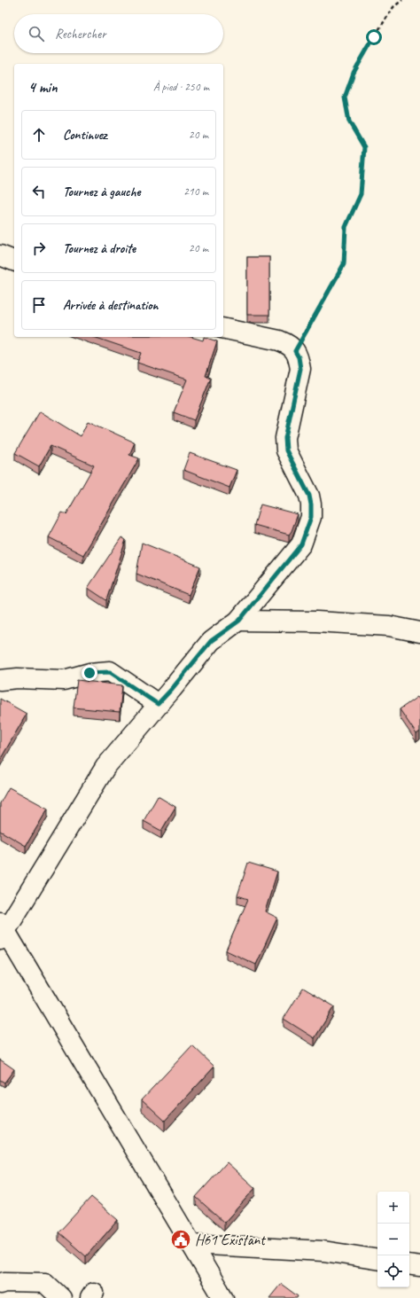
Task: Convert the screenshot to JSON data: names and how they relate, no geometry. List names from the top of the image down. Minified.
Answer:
{"places":{"public building":["H61 Existant"]},"page":{"search":"Rechercher","heading":["4 min","À pied · 250 m"],"list":[["Continuez","20 m"],["Tournez à gauche","210 m"],["Tournez à droite","20 m"],"Arrivée à destination"],"map_buttons":["+","−"]}}
